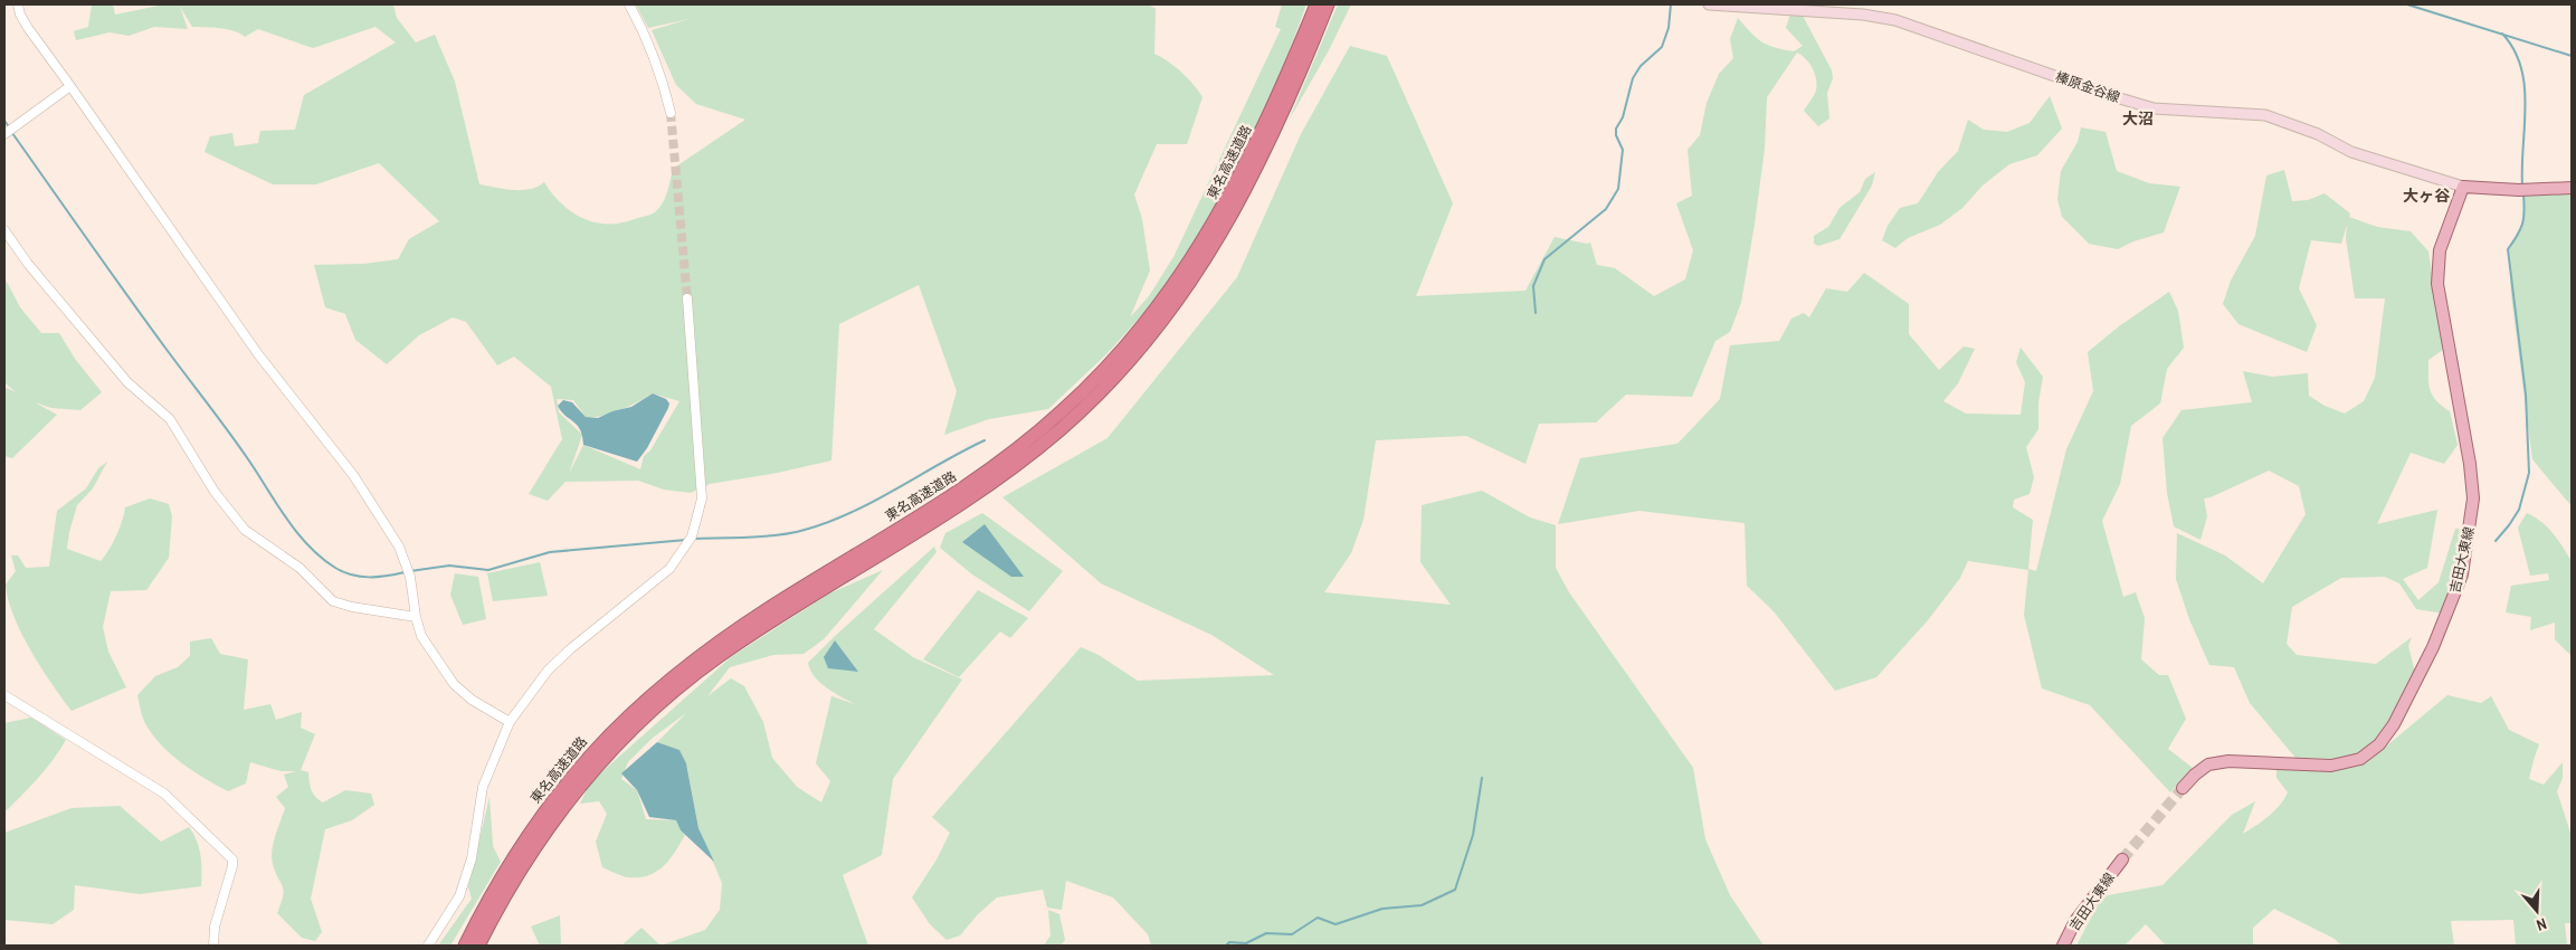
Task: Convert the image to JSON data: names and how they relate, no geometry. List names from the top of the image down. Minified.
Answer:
{"streets":{"highway":["東名高速道路"],"main road":["榛原金谷線","吉田大東線"]},"crossings":[["榛原金谷線","吉田大東線"]],"districts":["大沼","大ヶ谷"],"north":"bottom"}
